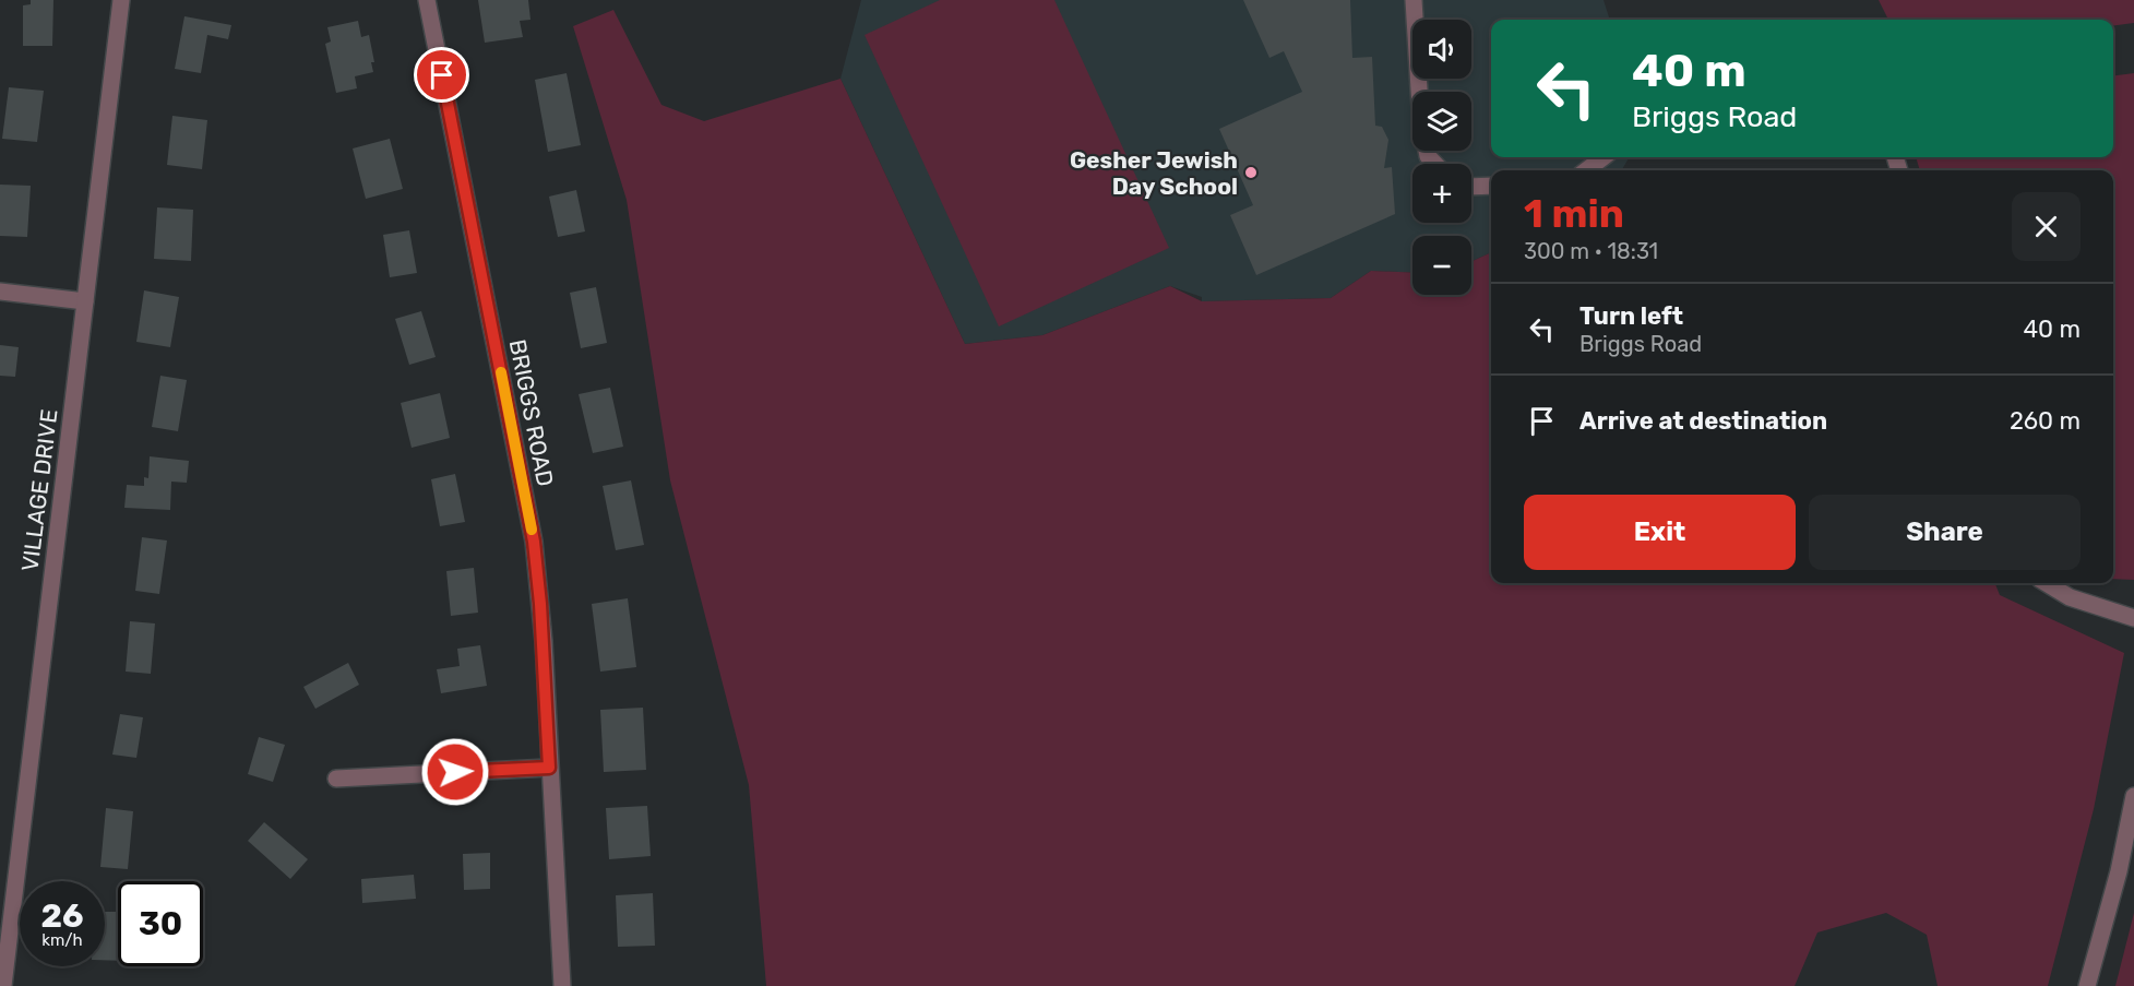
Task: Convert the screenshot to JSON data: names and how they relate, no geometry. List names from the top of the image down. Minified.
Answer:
{"streets":{"street":["BRIGGS ROAD","VILLAGE DRIVE"]},"places":["Gesher Jewish Day School"],"page":{"map_buttons":["+","−"],"turn":["40 m","Briggs Road"],"heading":["1 min","300 m · 18:31"],"list":[{"name":"Turn left","note":"Briggs Road","value":"40 m"},{"name":"Arrive at destination","value":"260 m"}],"buttons":["Exit","Share"],"speed":"26 km/h","limit":"30"}}
